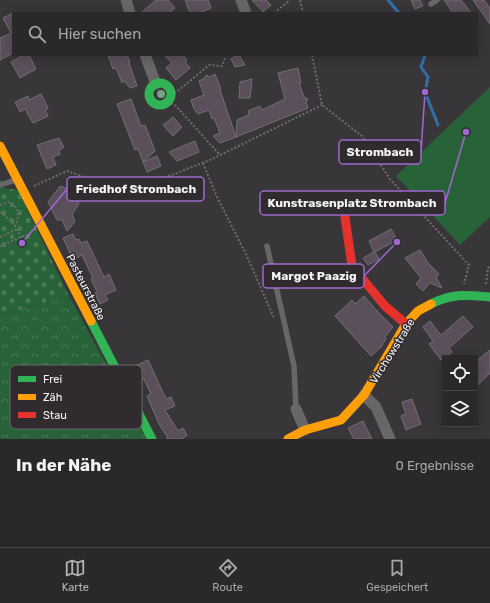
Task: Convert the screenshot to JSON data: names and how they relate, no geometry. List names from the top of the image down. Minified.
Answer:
{"streets":{"street":["Pasteurstraße","Virchowstraße"]},"places":["Strombach","Kunstrasenplatz Strombach","Margot Paazig","Friedhof Strombach"],"legend":["Frei","Zäh","Stau"],"page":{"search":"Hier suchen","heading":["In der Nähe","0 Ergebnisse"],"nav":["Karte","Route","Gespeichert"]}}
